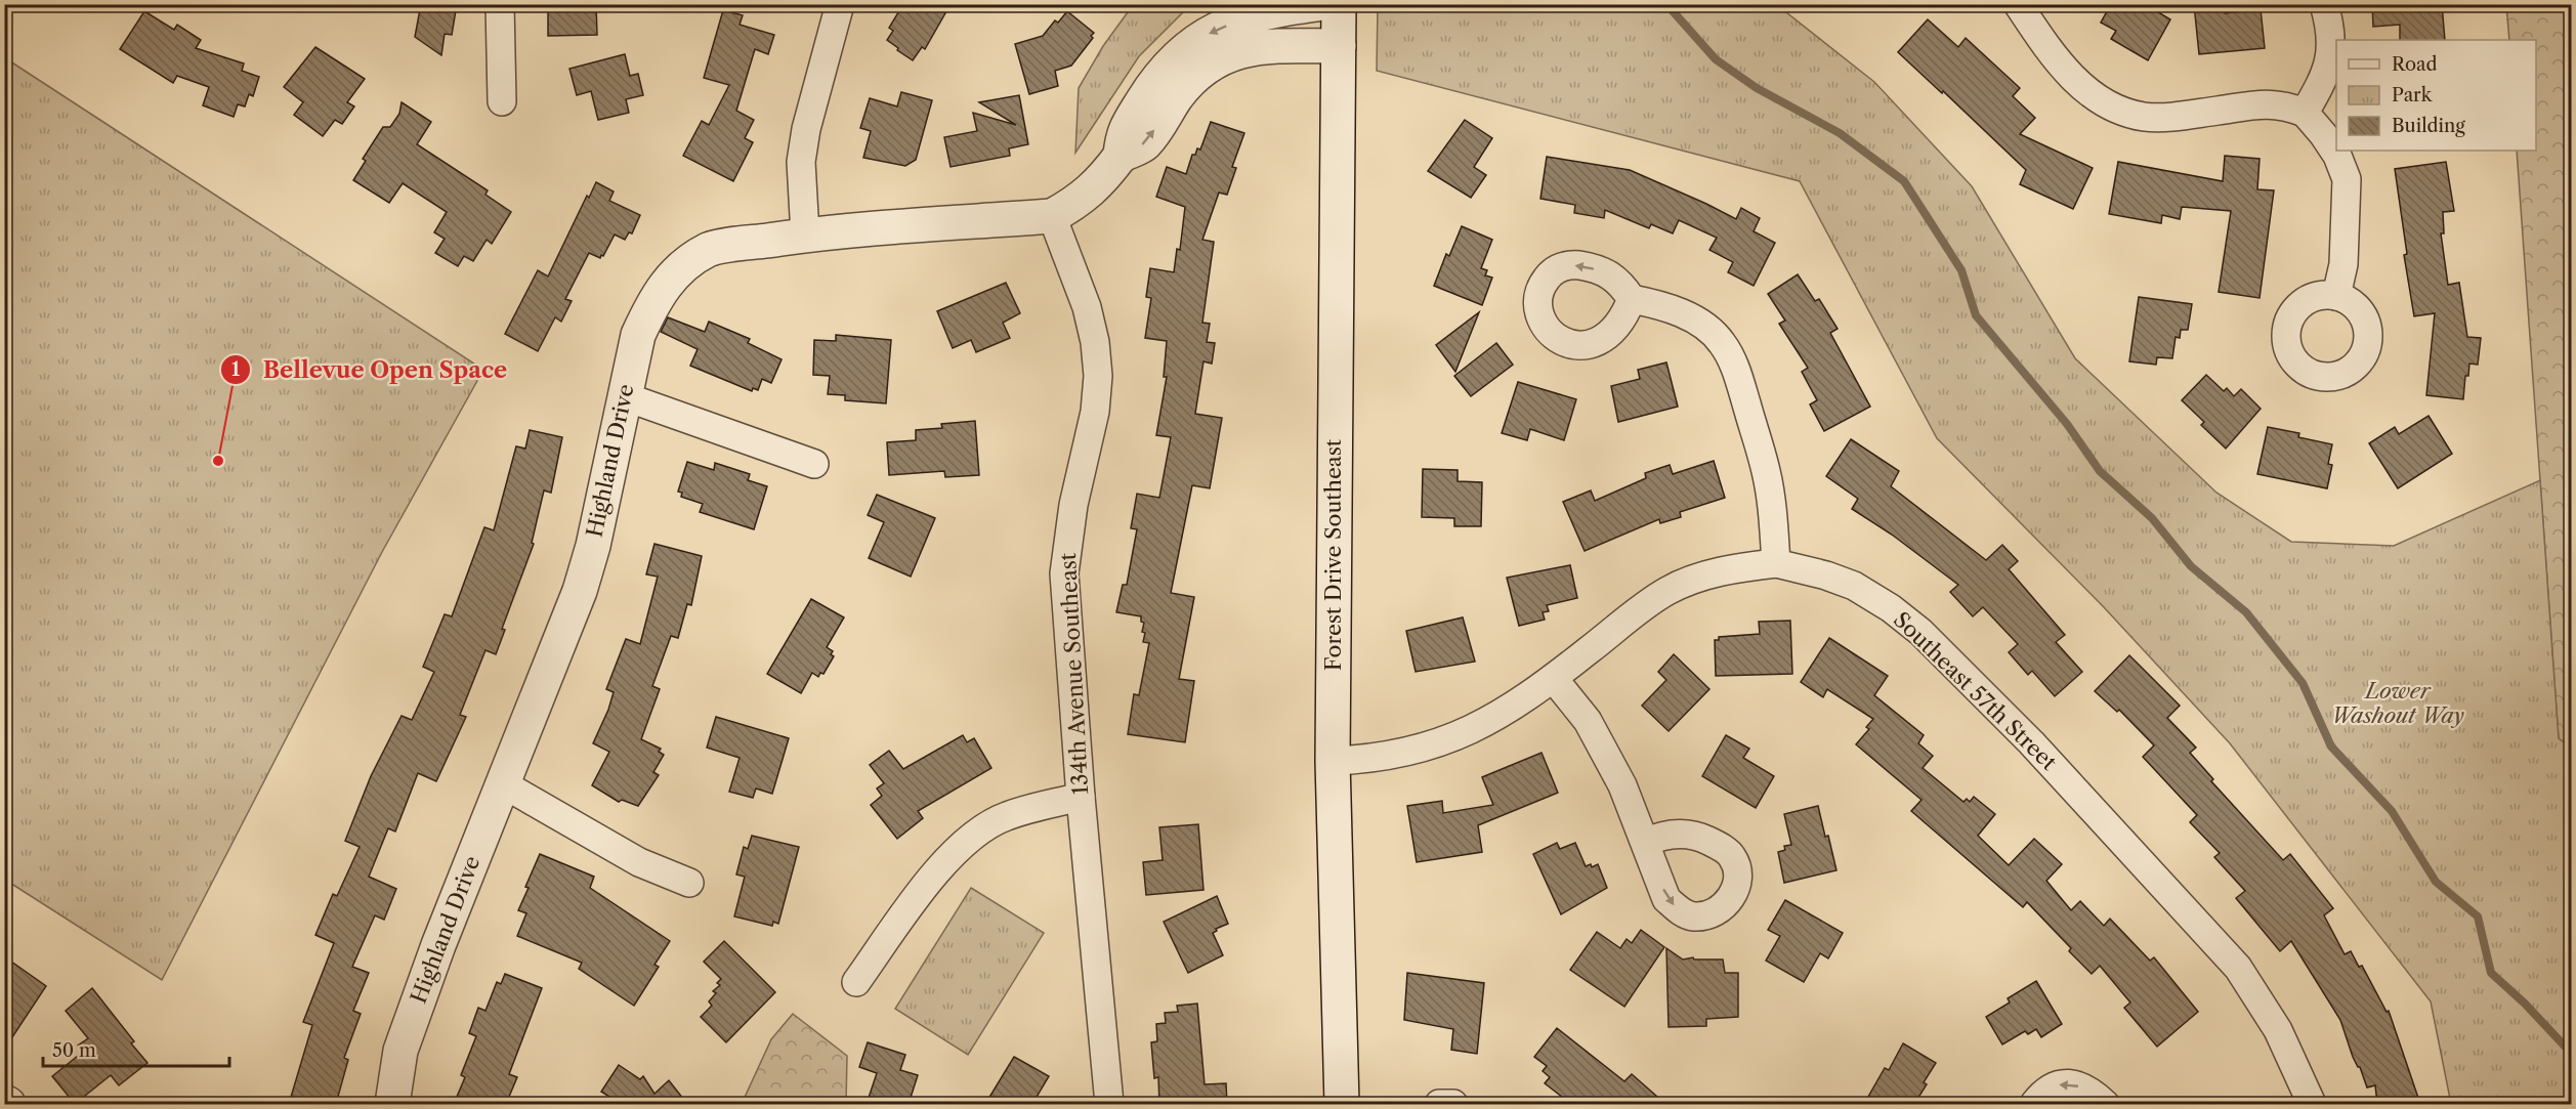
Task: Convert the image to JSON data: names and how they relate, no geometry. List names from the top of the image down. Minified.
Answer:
{"streets":{"street":["Highland Drive","Forest Drive Southeast","134th Avenue Southeast","Southeast 57th Street"]},"crossings":[["Highland Drive","Forest Drive Southeast"],["Highland Drive","134th Avenue Southeast"]],"parks":["Lower Washout Way"],"places":["Bellevue Open Space"],"legend":["Road","Park","Building"],"scale_bar":"50 m"}
